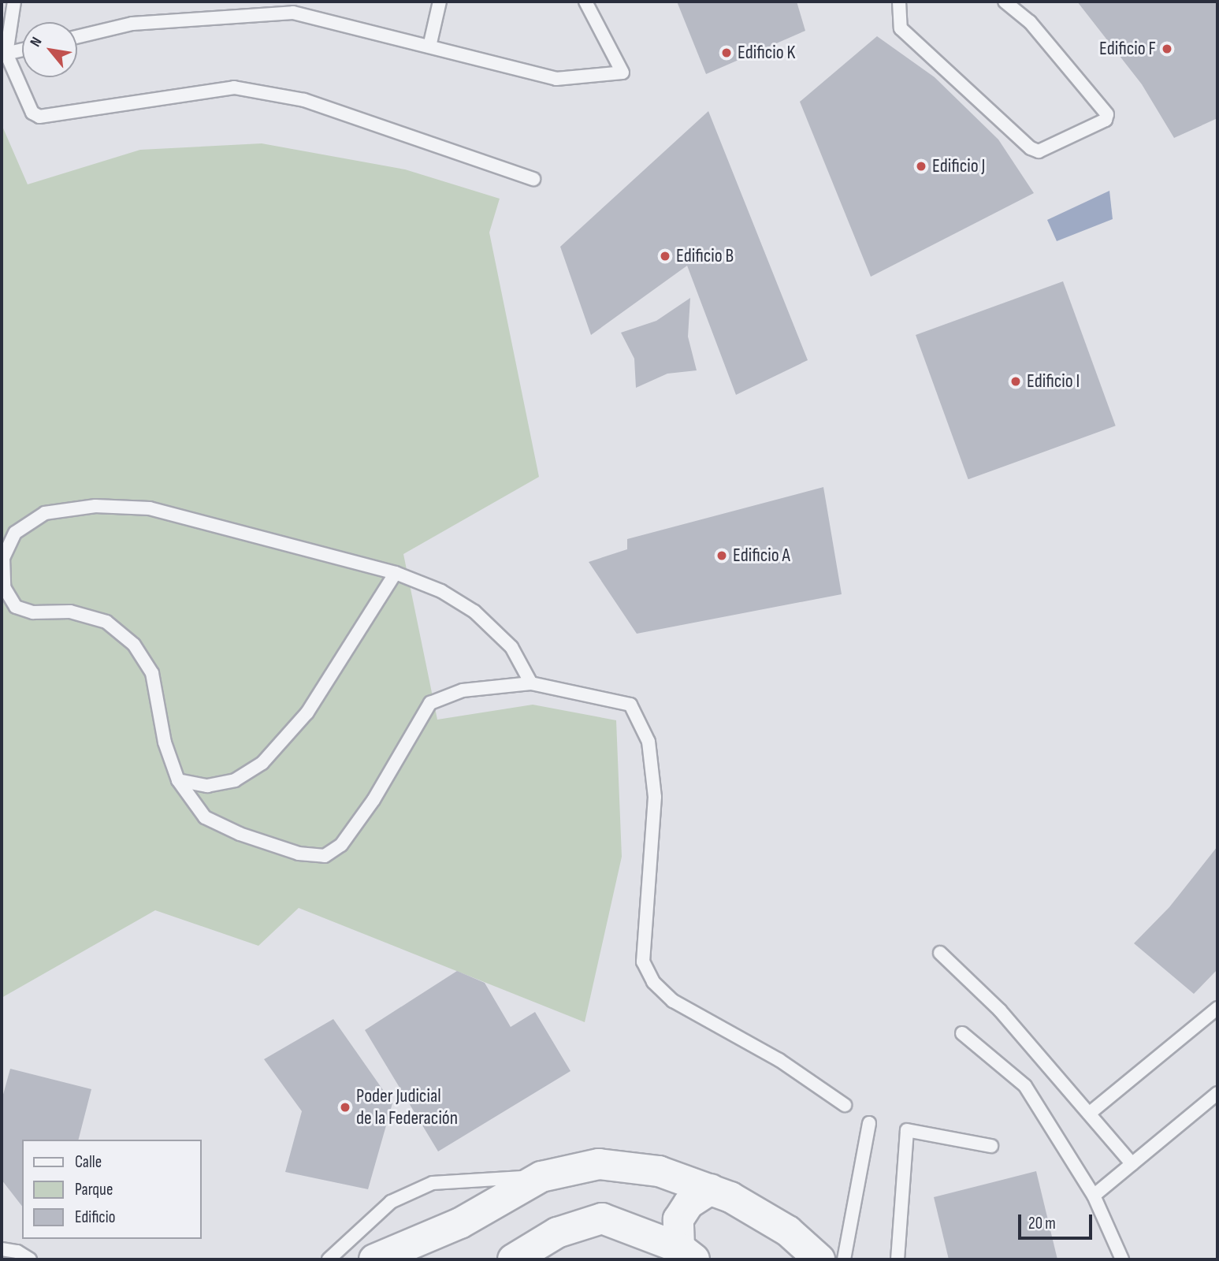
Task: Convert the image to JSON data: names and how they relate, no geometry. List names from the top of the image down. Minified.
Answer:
{"places":["Edificio F","Edificio K","Edificio J","Edificio B","Edificio I","Edificio A","Poder Judicial de la Federación"],"legend":["Calle","Parque","Edificio"],"scale_bar":"20 m","north":"top left"}
